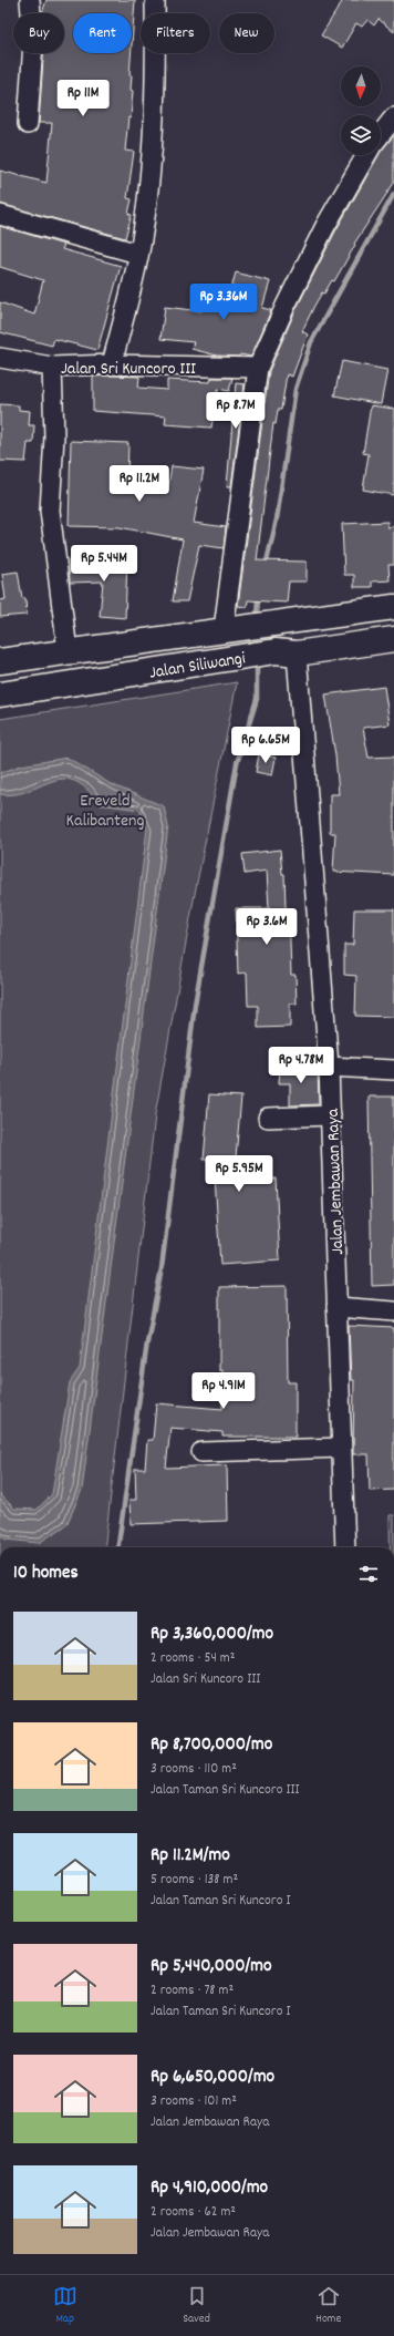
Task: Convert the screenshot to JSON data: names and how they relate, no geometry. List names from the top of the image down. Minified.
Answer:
{"streets":{"highway":["Jalan Siliwangi"],"street":["Jalan Sri Kuncoro III","Jalan Jembawan Raya"]},"crossings":[["Jalan Siliwangi","Jalan Jembawan Raya"]],"parks":["Ereveld Kalibanteng"],"north":"bottom","page":{"chip":["Buy","Rent","Filters","New"],"price":["Rp 11M","Rp 3.36M","Rp 8.7M","Rp 11.2M","Rp 5.44M","Rp 6.65M","Rp 3.6M","Rp 4.78M","Rp 5.95M","Rp 4.91M"],"heading":"10 homes","list":[{"name":"Rp 3,360,000/mo","note":"2 rooms · 54 m² · Jalan Sri Kuncoro III"},{"name":"Rp 8,700,000/mo","note":"3 rooms · 110 m² · Jalan Taman Sri Kuncoro III"},{"name":"Rp 11.2M/mo","note":"5 rooms · 138 m² · Jalan Taman Sri Kuncoro I"},{"name":"Rp 5,440,000/mo","note":"2 rooms · 78 m² · Jalan Taman Sri Kuncoro I"},{"name":"Rp 6,650,000/mo","note":"3 rooms · 101 m² · Jalan Jembawan Raya"},{"name":"Rp 4,910,000/mo","note":"2 rooms · 62 m² · Jalan Jembawan Raya"}],"tabs":["Map","Saved","Home"]}}
